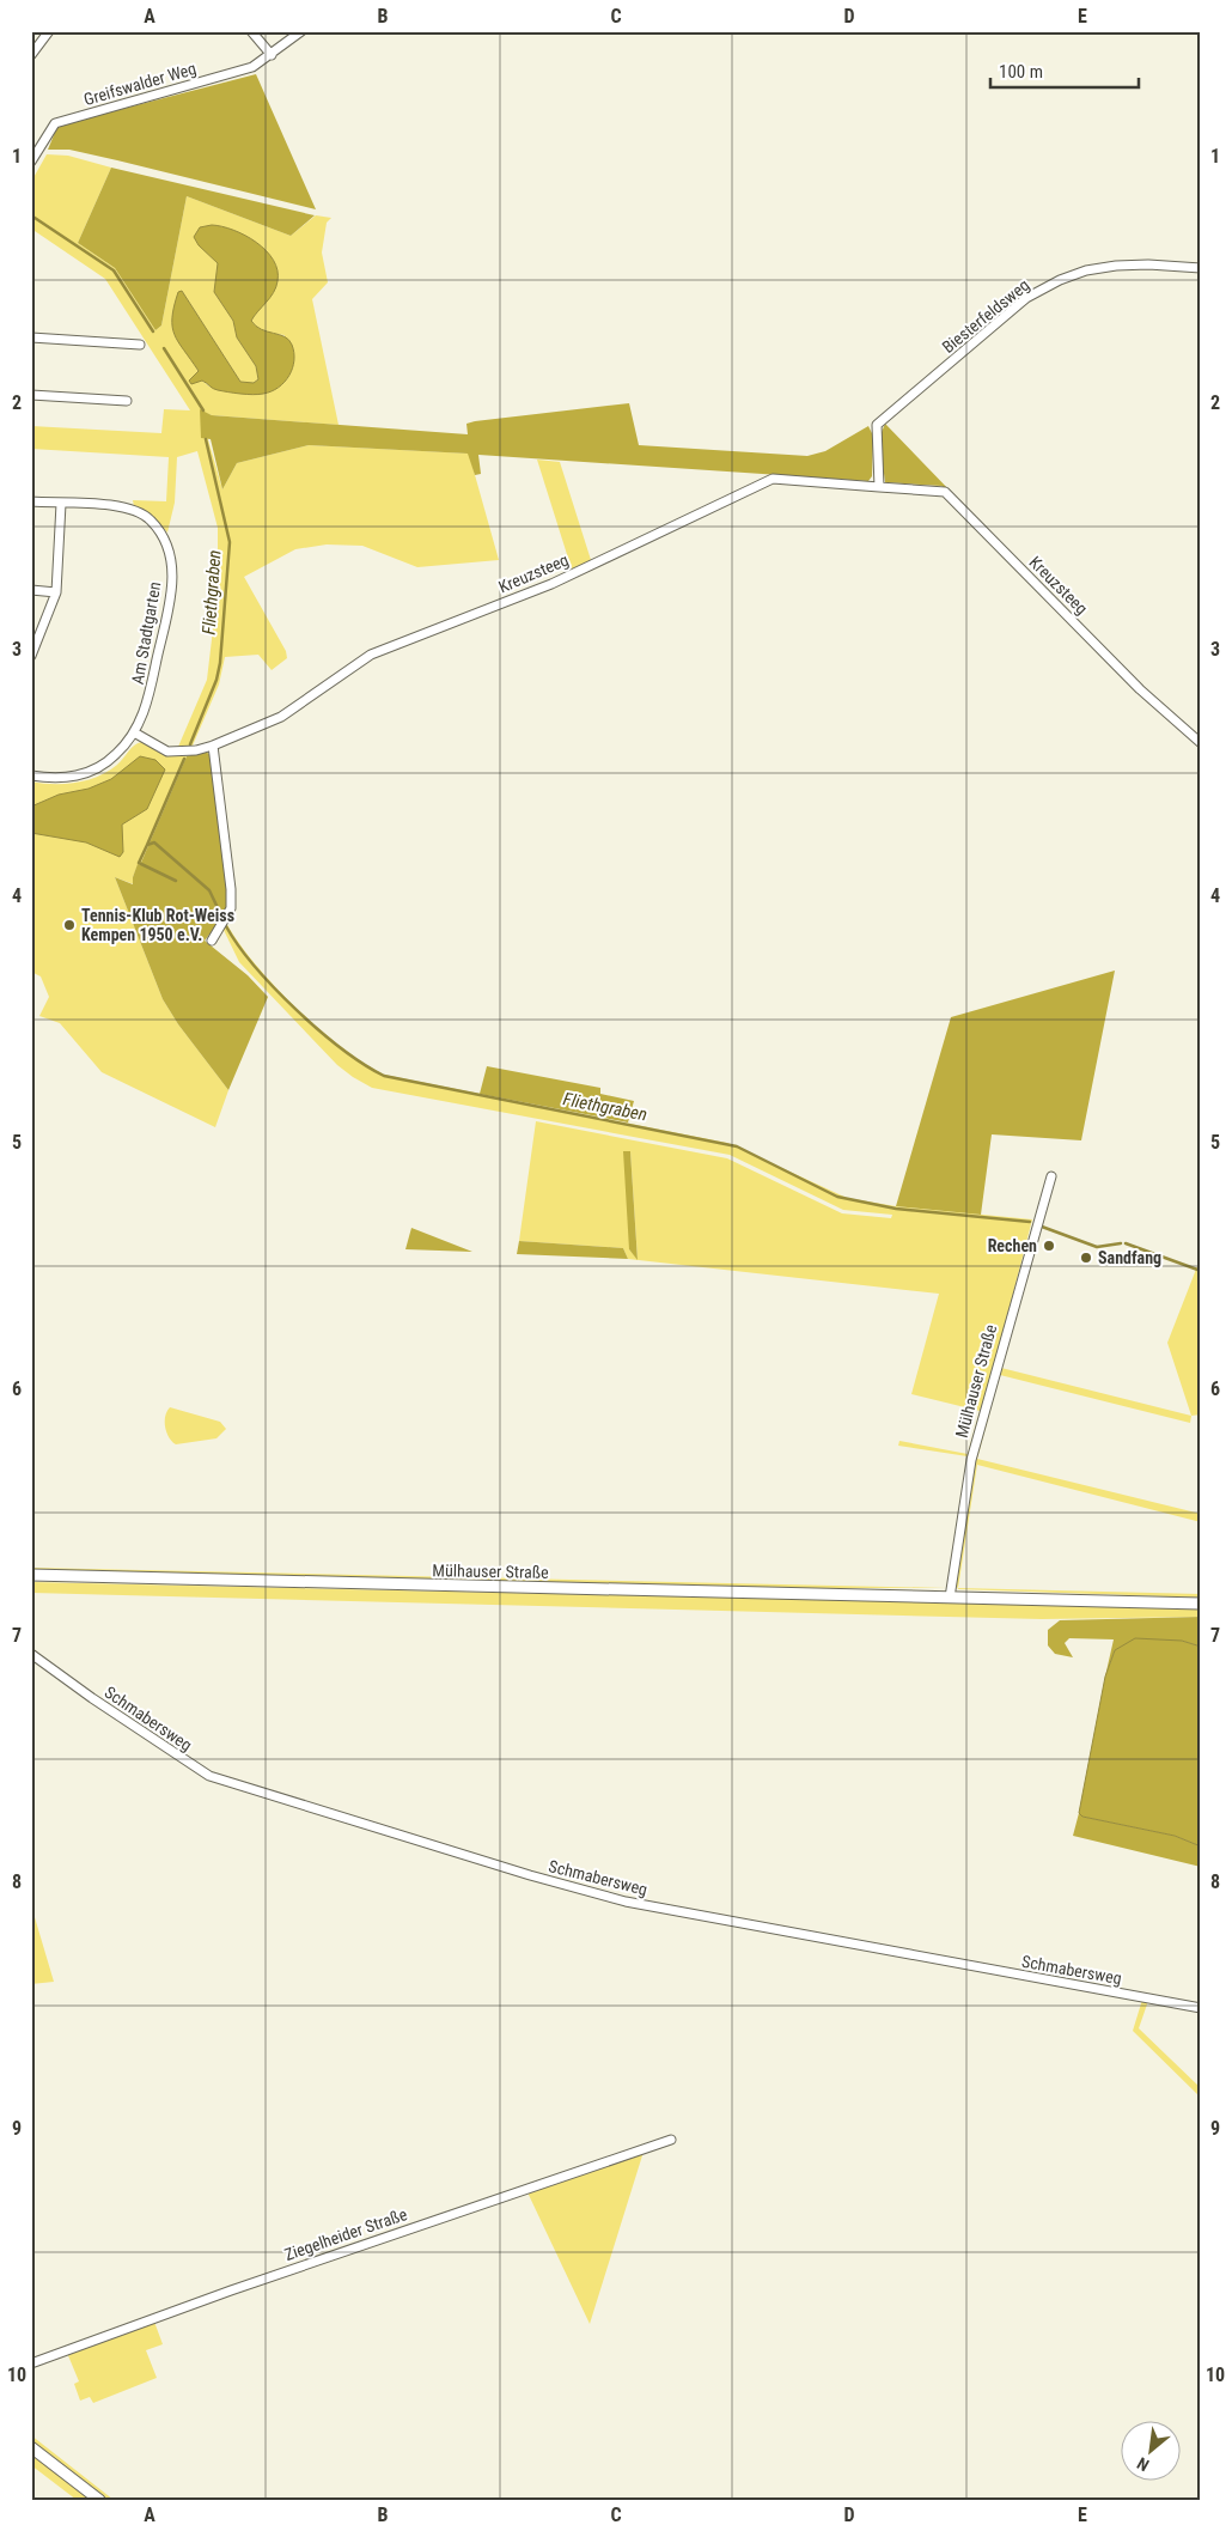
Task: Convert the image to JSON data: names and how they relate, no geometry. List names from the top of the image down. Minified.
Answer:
{"streets":{"street":["Greifswalder Weg","Biesterfeldsweg","Kreuzsteeg","Am Stadtgarten","Mülhauser Straße","Schmabersweg","Ziegelheider Straße"]},"crossings":[["Biesterfeldsweg","Kreuzsteeg"],["Kreuzsteeg","Am Stadtgarten"]],"water":["Fliethgraben"],"places":["Tennis-Klub Rot-Weiss Kempen 1950 e.V.","Rechen","Sandfang"],"scale_bar":"100 m","north":"bottom left","grid":{"columns":["A","B","C","D","E"],"rows":["1","2","3","4","5","6","7","8","9","10"]}}
